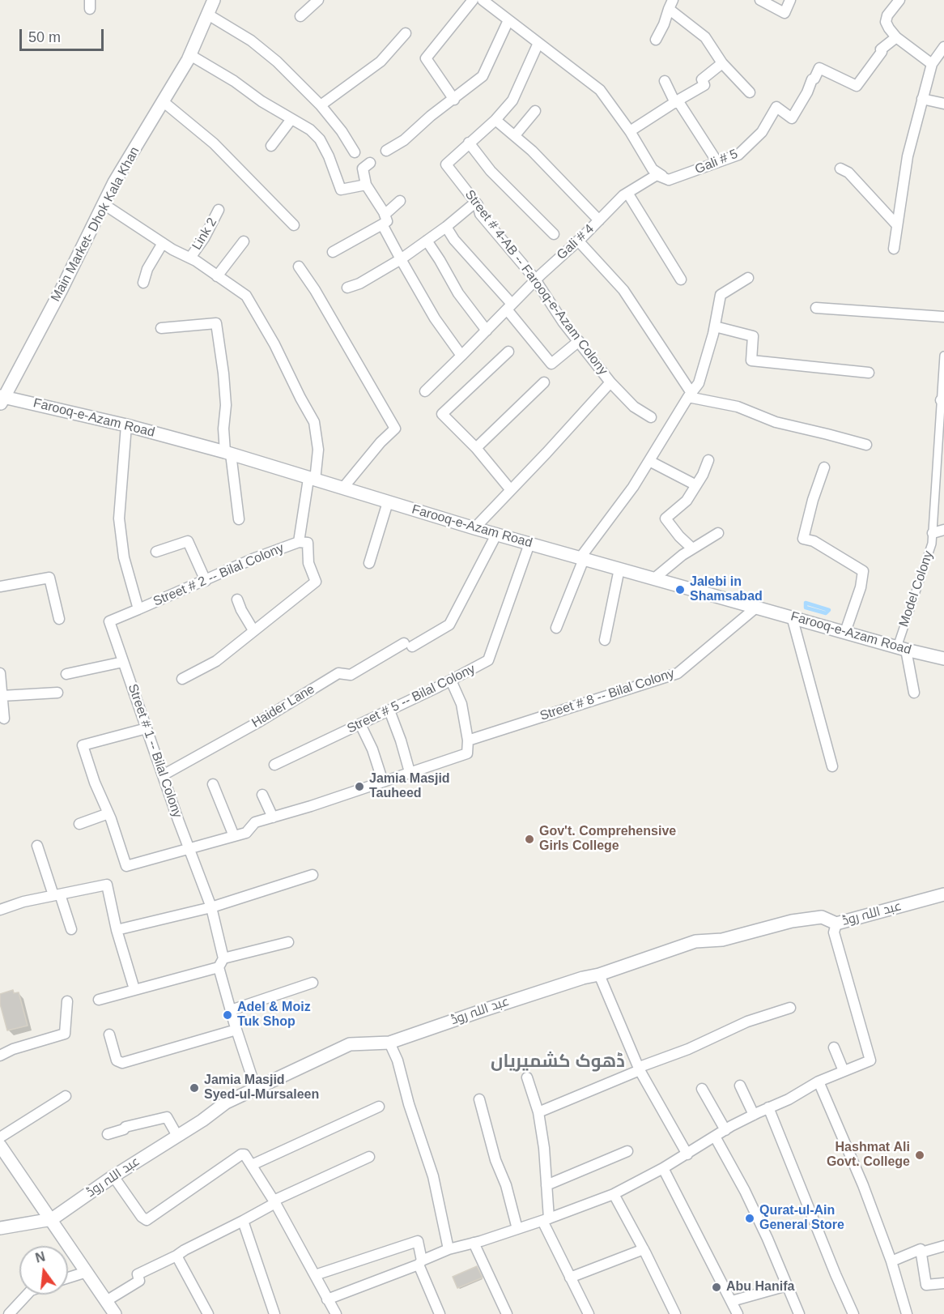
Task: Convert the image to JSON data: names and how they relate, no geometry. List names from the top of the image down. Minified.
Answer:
{"streets":{"street":["Gali # 5","Main Market- Dhok Kala Khan","Link 2","Gali # 4","Street # 4-AB -- Farooq-e-Azam Colony","Farooq-e-Azam Road","Street # 2 -- Bilal Colony","Model Colony","Street # 8 -- Bilal Colony","Street # 5 -- Bilal Colony","Haider Lane","Street # 1 -- Bilal Colony","عبد اللہ روڈ"]},"crossings":[["Gali # 5","Gali # 4"],["Main Market- Dhok Kala Khan","Farooq-e-Azam Road"],["Gali # 4","Street # 4-AB -- Farooq-e-Azam Colony"],["Street # 4-AB -- Farooq-e-Azam Colony","Farooq-e-Azam Road"],["Farooq-e-Azam Road","Street # 2 -- Bilal Colony"],["Farooq-e-Azam Road","Model Colony"],["Farooq-e-Azam Road","Street # 8 -- Bilal Colony"],["Farooq-e-Azam Road","Street # 5 -- Bilal Colony"],["Farooq-e-Azam Road","Haider Lane"],["Street # 2 -- Bilal Colony","Street # 1 -- Bilal Colony"],["Haider Lane","Street # 1 -- Bilal Colony"],["Street # 1 -- Bilal Colony","عبد اللہ روڈ"]],"districts":["ڈھوک کشمیریاں"],"places":["Jalebi in Shamsabad","Jamia Masjid Tauheed","Gov't. Comprehensive Girls College","Adel & Moiz Tuk Shop","Jamia Masjid Syed-ul-Mursaleen","Hashmat Ali Govt. College","Qurat-ul-Ain General Store","Abu Hanifa"],"scale_bar":"50 m","north":"top"}
